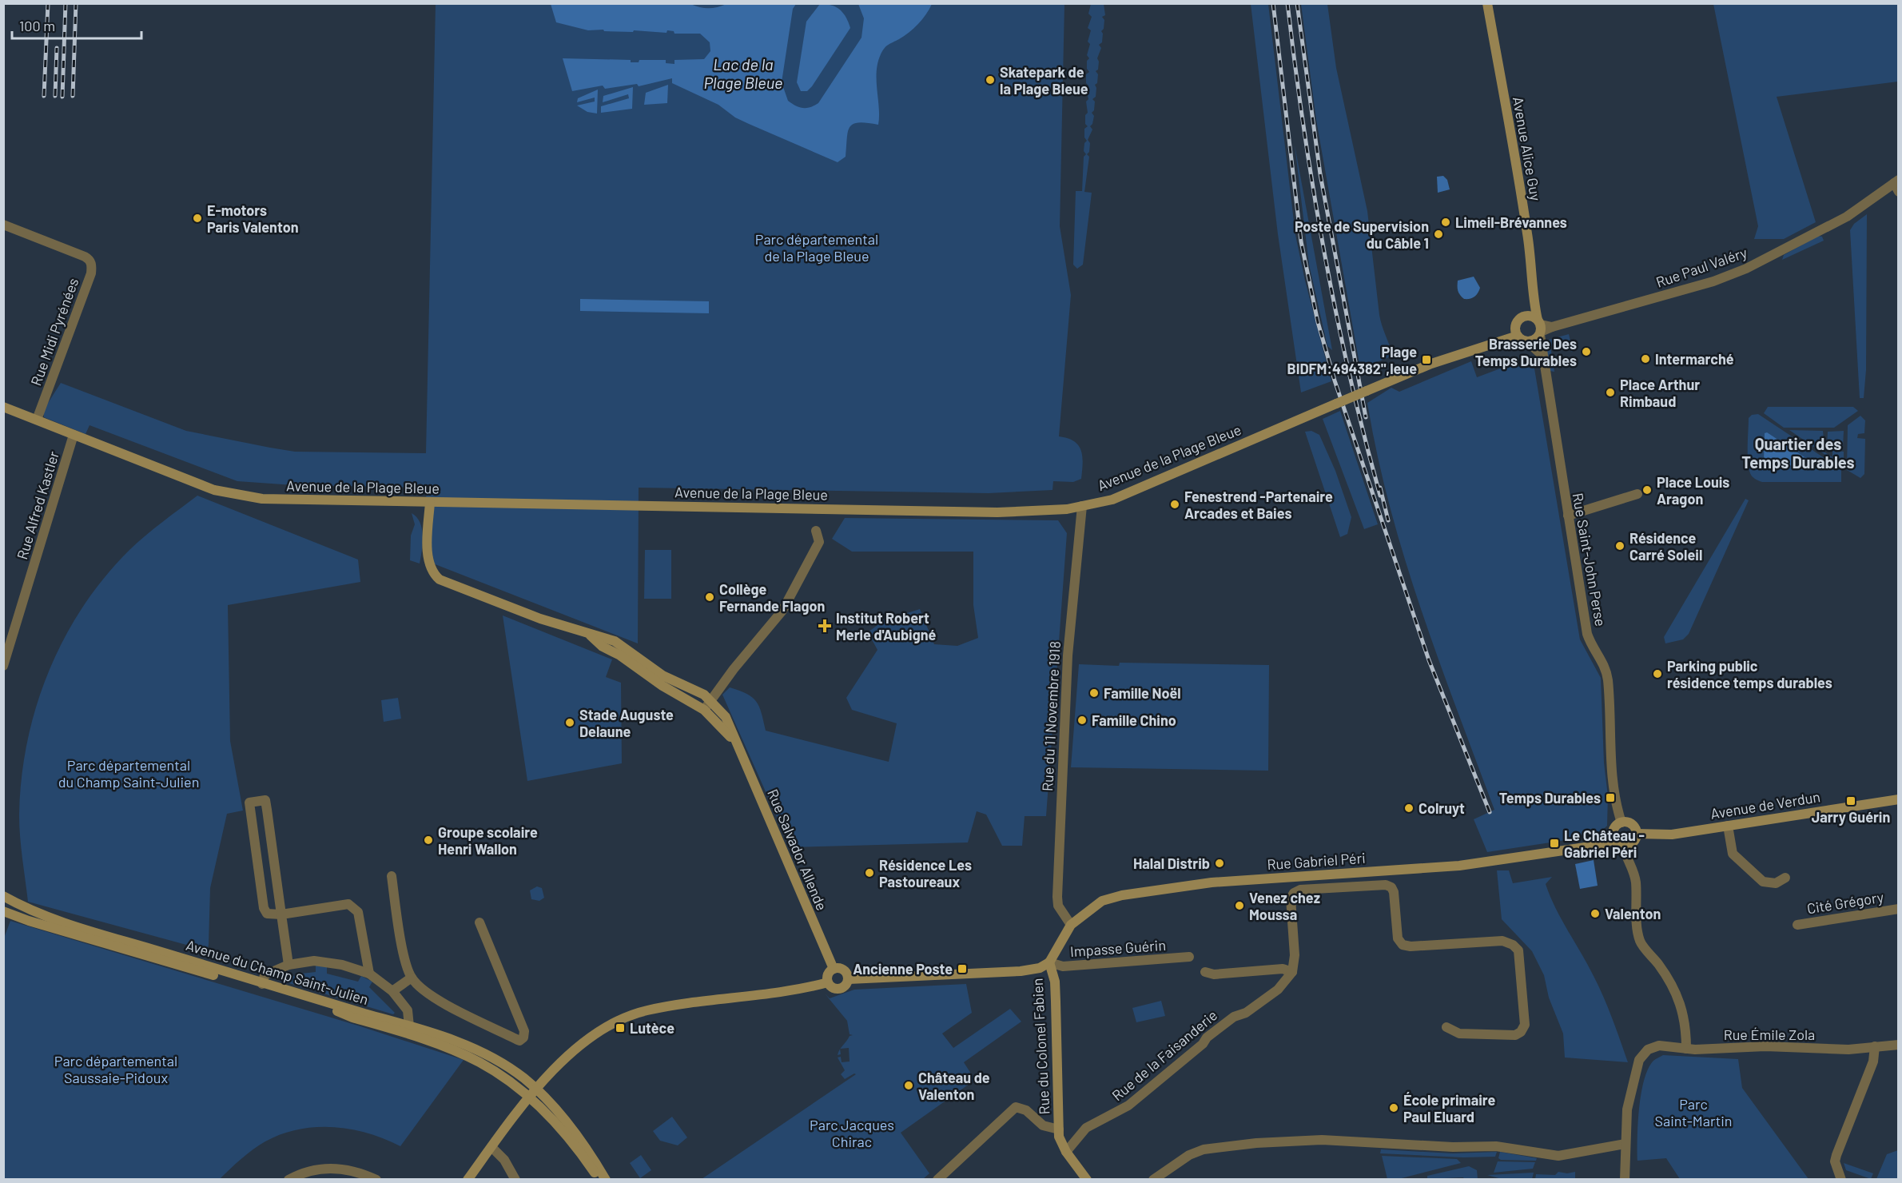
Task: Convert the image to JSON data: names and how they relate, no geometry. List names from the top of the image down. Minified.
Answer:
{"streets":{"main road":["Avenue Alice Guy","Avenue de la Plage Bleue","Avenue de Verdun","Rue Salvador Allende","Rue Gabriel Péri","Avenue du Champ Saint-Julien","Rue du Colonel Fabien"],"street":["Rue Paul Valéry","Rue Midi Pyrénées","Rue Alfred Kastler","Rue Saint-John Perse","Rue du 11 Novembre 1918","Cité Grégory","Impasse Guérin","Rue Émile Zola","Rue de la Faisanderie"]},"crossings":[["Avenue Alice Guy","Rue Paul Valéry"],["Avenue Alice Guy","Avenue de la Plage Bleue"],["Avenue Alice Guy","Rue Saint-John Perse"],["Rue Paul Valéry","Avenue de la Plage Bleue"],["Rue Paul Valéry","Rue Saint-John Perse"],["Rue Midi Pyrénées","Avenue de la Plage Bleue"],["Avenue de la Plage Bleue","Rue Alfred Kastler"],["Avenue de la Plage Bleue","Rue Saint-John Perse"],["Avenue de la Plage Bleue","Rue du 11 Novembre 1918"],["Avenue de la Plage Bleue","Rue Salvador Allende"],["Rue Saint-John Perse","Avenue de Verdun"],["Rue Saint-John Perse","Rue Gabriel Péri"],["Rue du 11 Novembre 1918","Rue Gabriel Péri"],["Avenue de Verdun","Rue Gabriel Péri"],["Rue Salvador Allende","Rue du Colonel Fabien"],["Rue Gabriel Péri","Impasse Guérin"],["Rue Gabriel Péri","Rue du Colonel Fabien"],["Impasse Guérin","Rue du Colonel Fabien"],["Rue du Colonel Fabien","Rue de la Faisanderie"]],"districts":["Quartier des Temps Durables"],"water":["Lac de la Plage Bleue"],"parks":["Parc départemental de la Plage Bleue","Parc départemental du Champ Saint-Julien","Parc départemental Saussaie-Pidoux","Parc Saint-Martin","Parc Jacques Chirac"],"places":{"other":["Skatepark de la Plage Bleue","E-motors Paris Valenton","Limeil-Brévannes","Poste de Supervision du Câble 1","Brasserie Des Temps Durables","Intermarché","Place Arthur Rimbaud","Place Louis Aragon","Fenestrend -Partenaire Arcades et Baies","Résidence Carré Soleil","Collège Fernande Flagon","Parking public résidence temps durables","Famille Noël","Famille Chino","Stade Auguste Delaune","Colruyt","Groupe scolaire Henri Wallon","Halal Distrib","Résidence Les Pastoureaux","Venez chez Moussa","Valenton","Château de Valenton","École primaire Paul Eluard"],"transit":["Plage BIDFM:494382\",leue","Temps Durables","Jarry Guérin","Le Château - Gabriel Péri","Ancienne Poste","Lutèce"],"health":["Institut Robert Merle d'Aubigné"]},"scale_bar":"100 m"}
